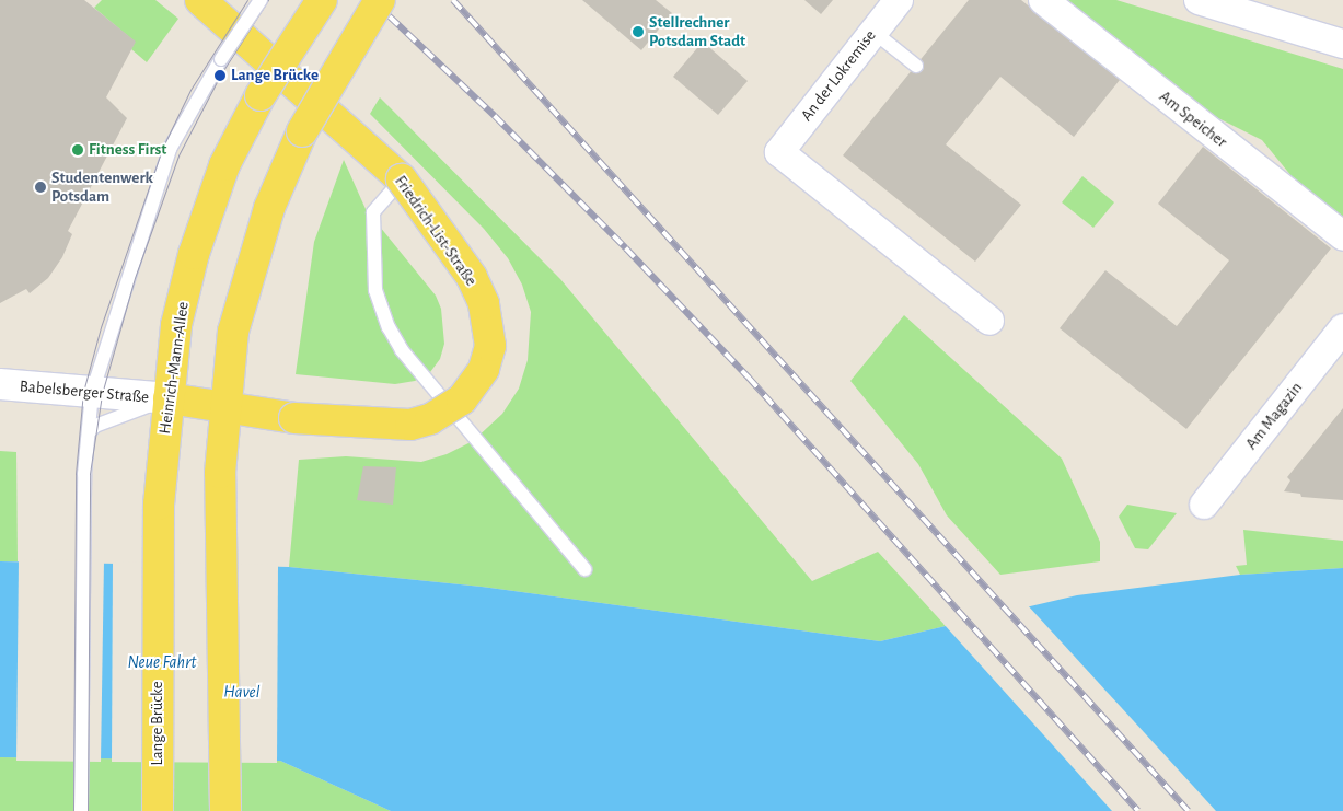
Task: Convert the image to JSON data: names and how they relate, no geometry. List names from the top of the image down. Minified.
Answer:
{"streets":{"main road":["Friedrich-List-Straße","Heinrich-Mann-Allee","Lange Brücke"],"street":["An der Lokremise","Am Speicher","Babelsberger Straße","Am Magazin"]},"crossings":[["Friedrich-List-Straße","Heinrich-Mann-Allee"],["Friedrich-List-Straße","Babelsberger Straße"],["Heinrich-Mann-Allee","Babelsberger Straße"],["Heinrich-Mann-Allee","Lange Brücke"]],"water":["Neue Fahrt","Havel"],"places":["Stellrechner Potsdam Stadt","Lange Brücke","Fitness First","Studentenwerk Potsdam"]}
